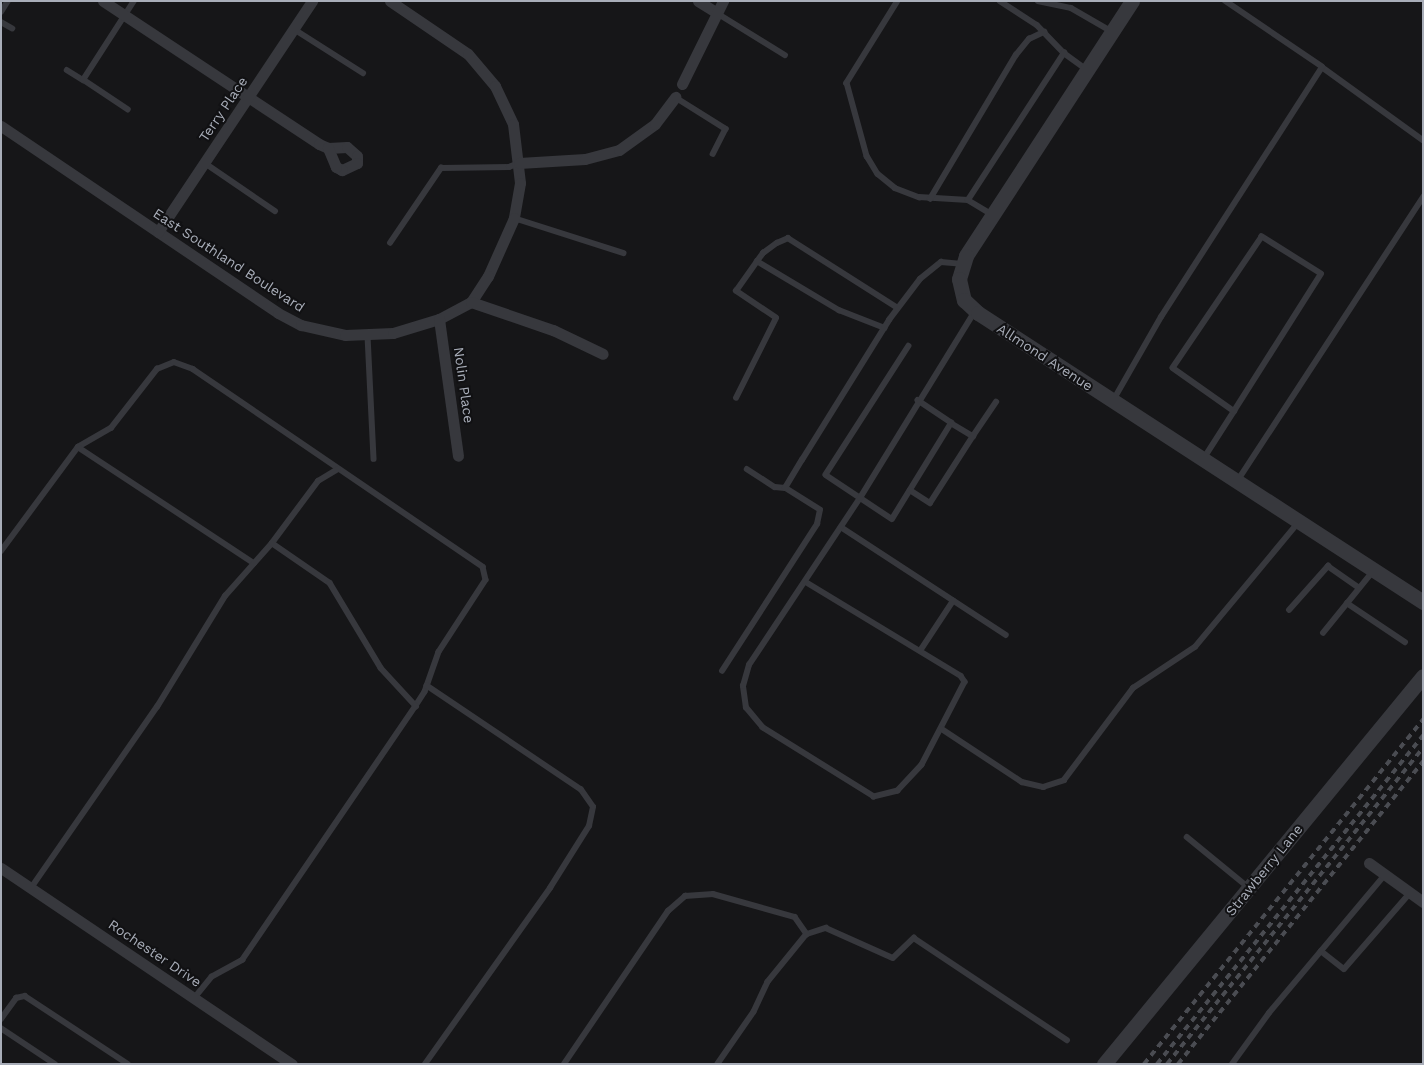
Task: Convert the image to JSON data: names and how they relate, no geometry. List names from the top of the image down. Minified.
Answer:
{"streets":{"street":["Terry Place","East Southland Boulevard","Allmond Avenue","Nolin Place","Strawberry Lane","Rochester Drive"]},"crossings":[["Terry Place","East Southland Boulevard"],["East Southland Boulevard","Nolin Place"]]}
